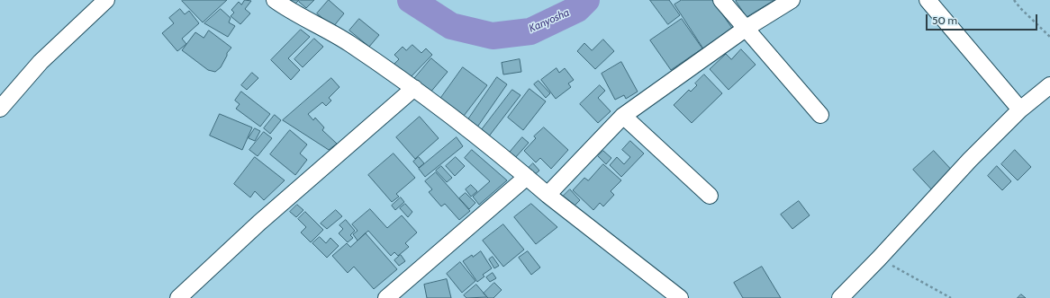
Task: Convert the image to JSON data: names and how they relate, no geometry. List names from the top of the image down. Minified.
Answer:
{"water":["Kanyosha"],"scale_bar":"50 m"}
